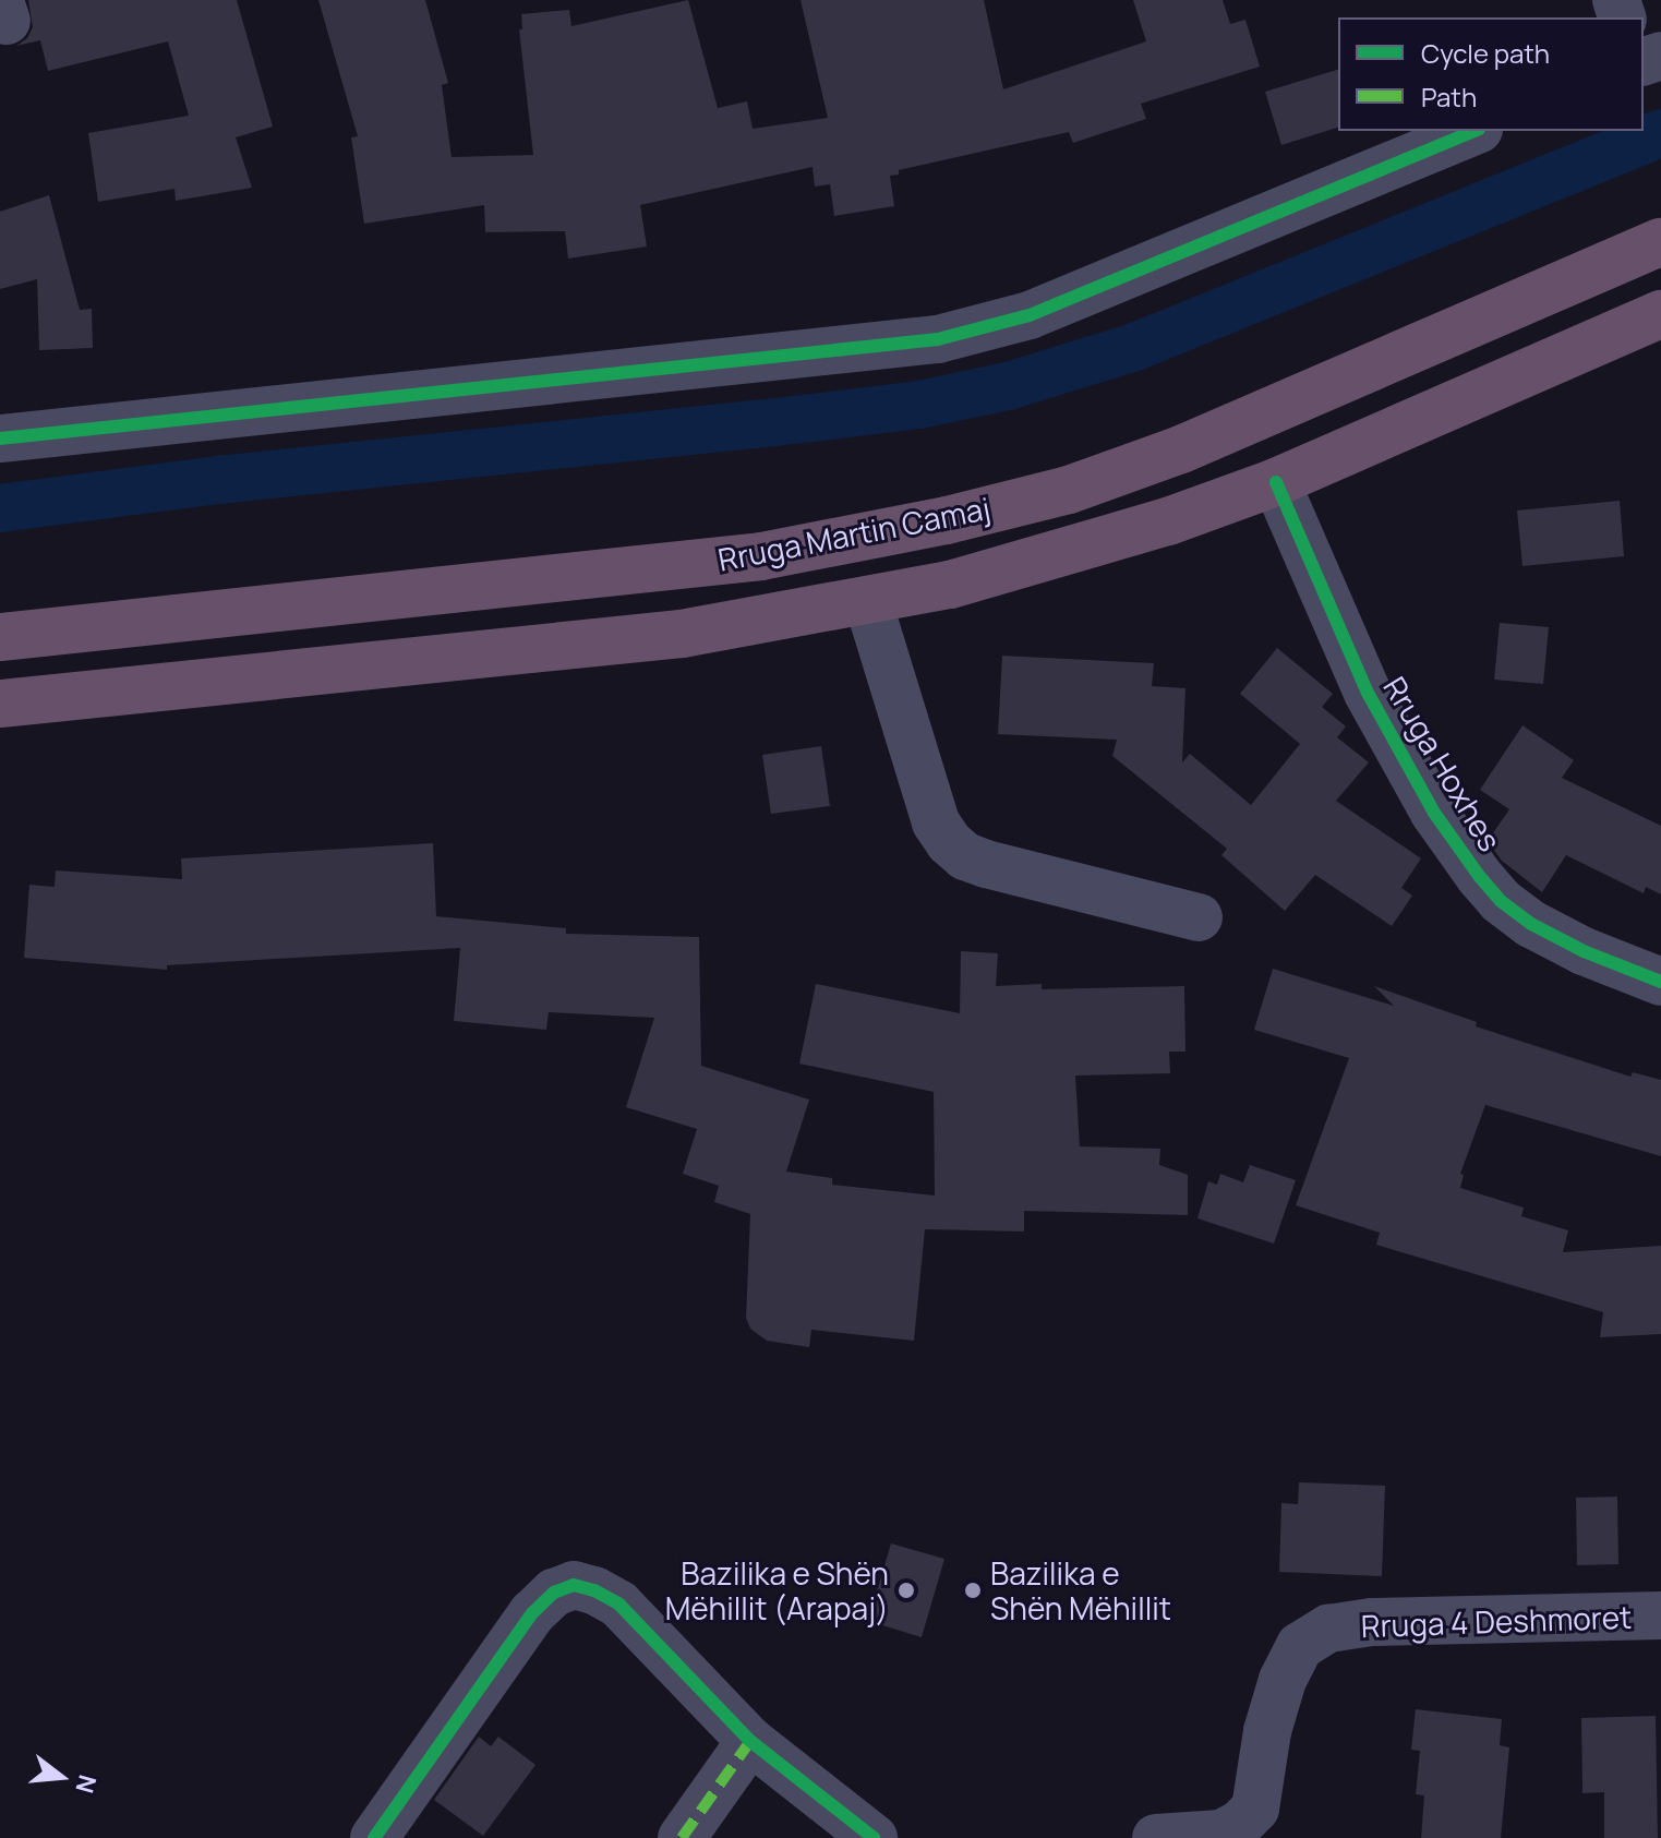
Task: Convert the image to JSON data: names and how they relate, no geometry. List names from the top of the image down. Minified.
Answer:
{"streets":{"highway":["Rruga Martin Camaj"],"street":["Rruga Hoxhes","Rruga 4 Deshmoret"]},"crossings":[["Rruga Martin Camaj","Rruga Hoxhes"]],"places":["Bazilika e Shën Mëhillit (Arapaj)","Bazilika e Shën Mëhillit"],"legend":["Cycle path","Path"],"north":"right"}
